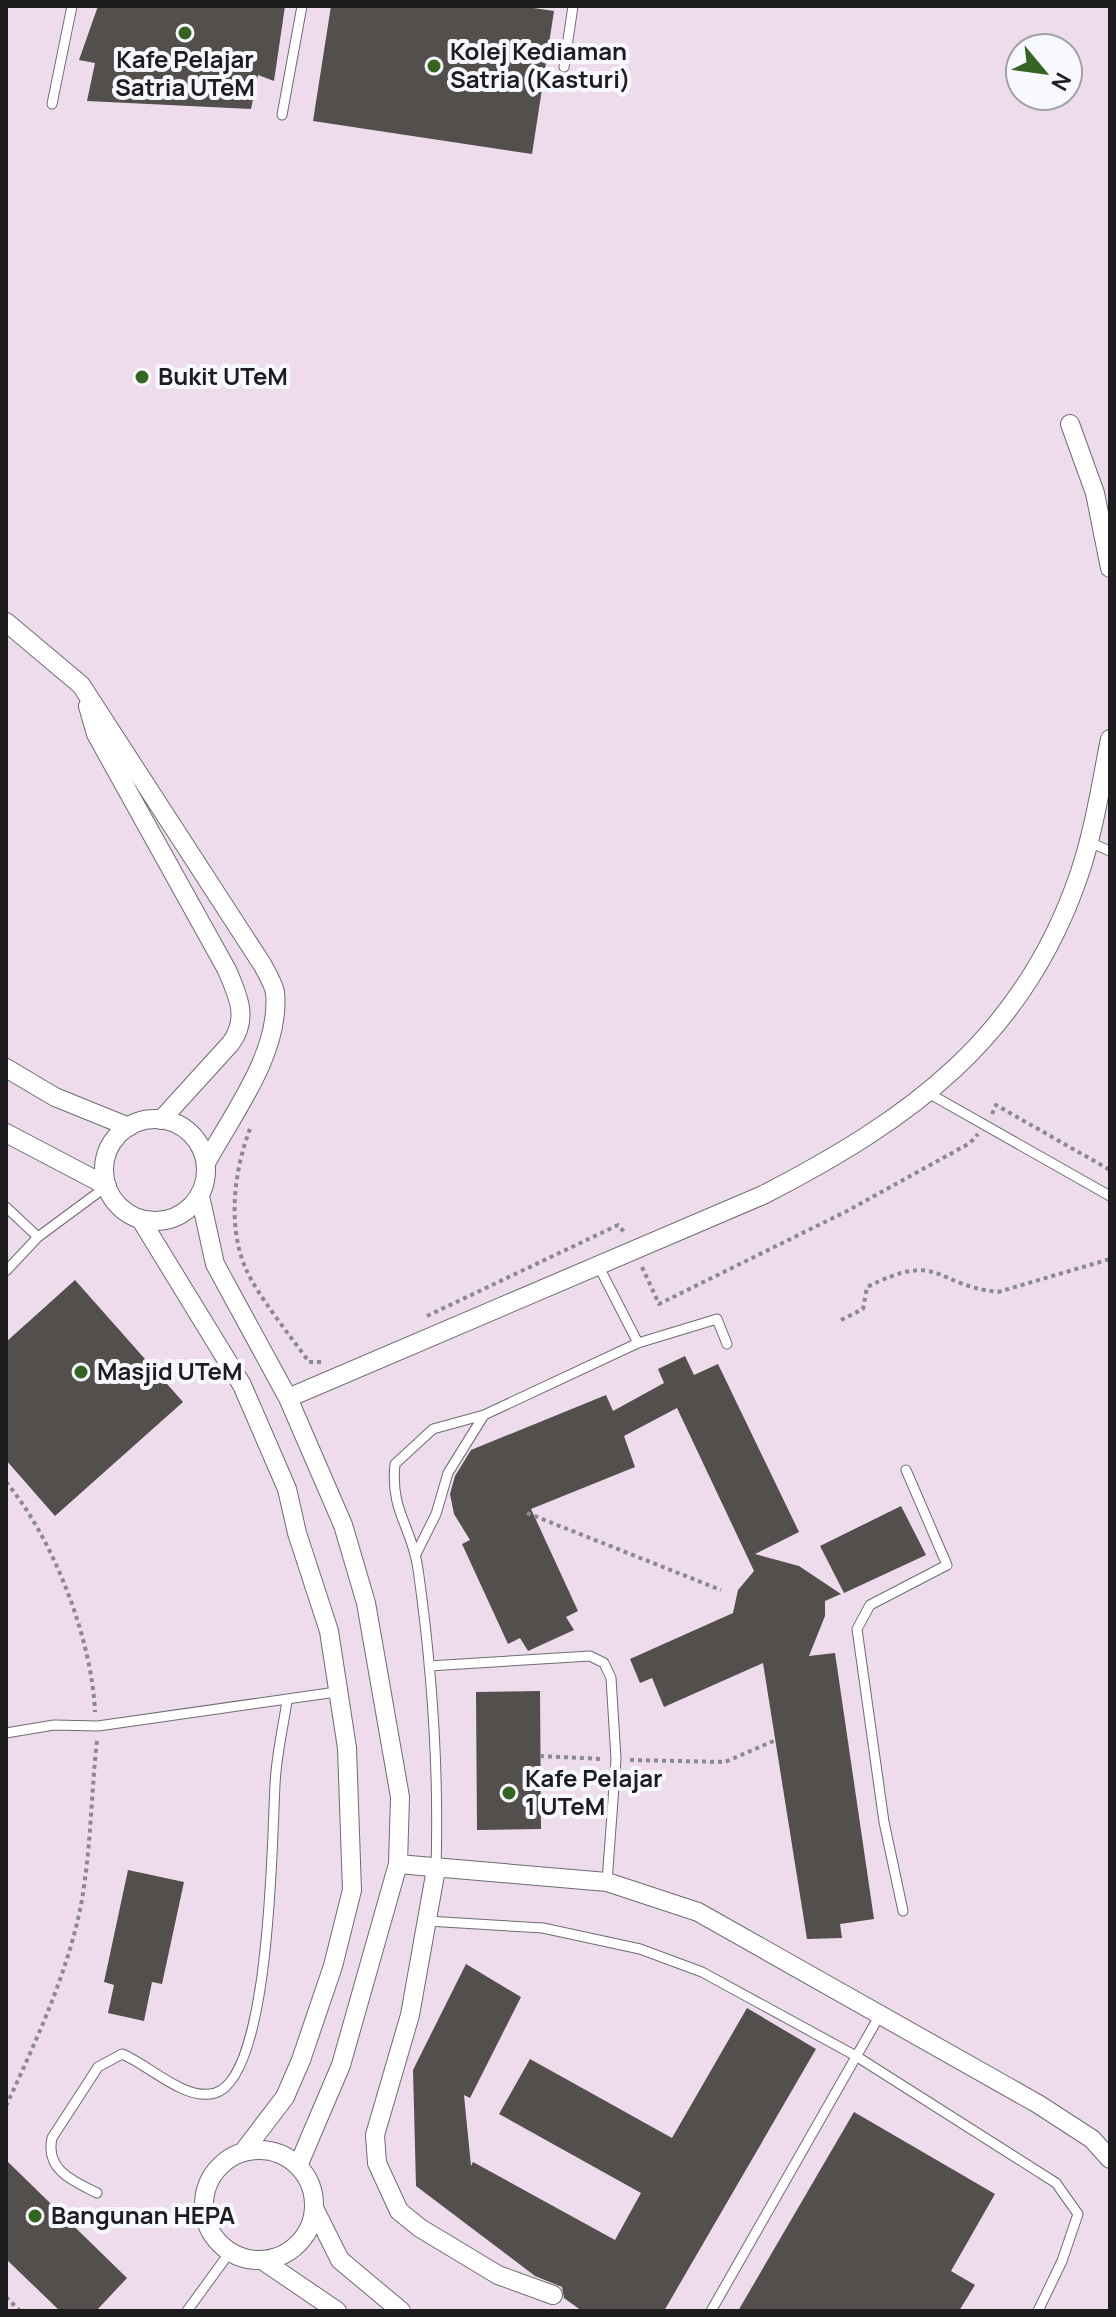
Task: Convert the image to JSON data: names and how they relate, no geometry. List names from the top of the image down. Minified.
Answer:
{"places":["Kafe Pelajar Satria UTeM","Kolej Kediaman Satria (Kasturi)","Bukit UTeM","Masjid UTeM","Kafe Pelajar 1 UTeM","Bangunan HEPA"],"north":"bottom right"}
